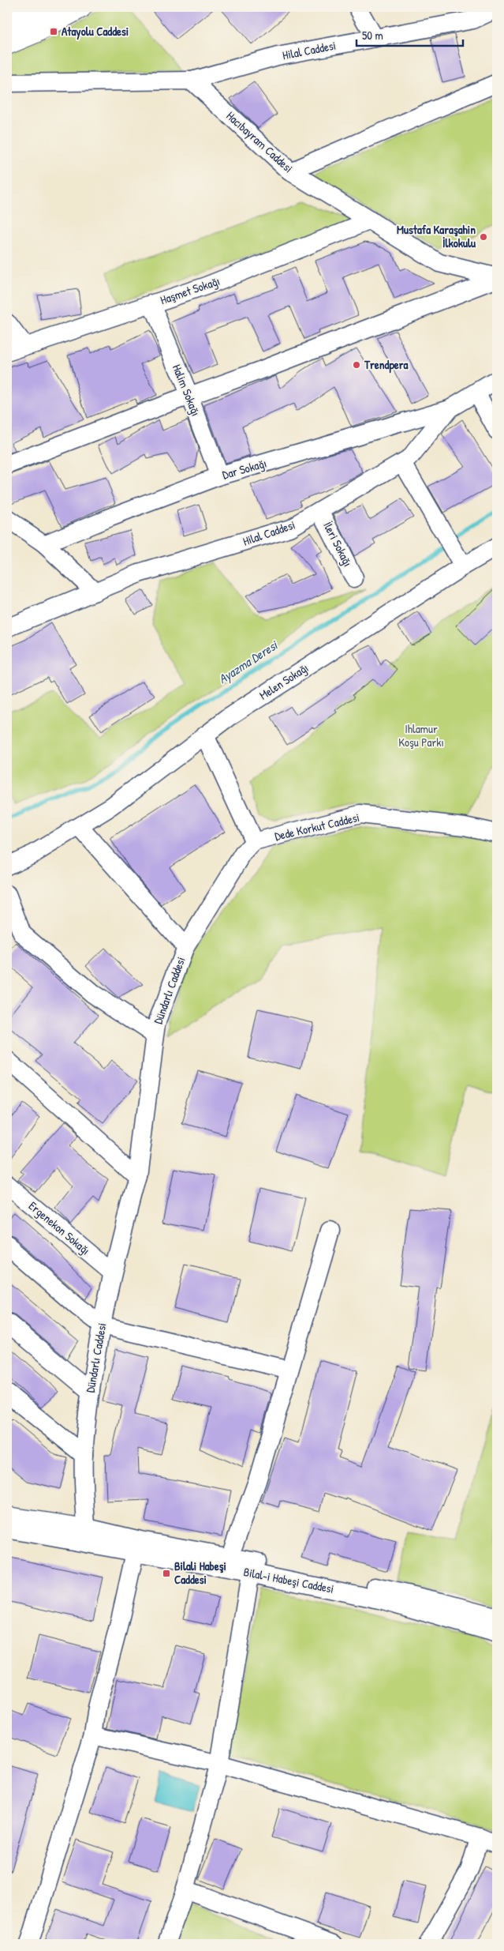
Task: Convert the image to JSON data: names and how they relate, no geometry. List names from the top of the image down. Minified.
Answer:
{"streets":{"street":["Hilal Caddesi","Hacıbayram Caddesi","Haşmet Sokağı","Halim Sokağı","Dar Sokağı","İleri Sokağı","Melen Sokağı","Dede Korkut Caddesi","Dündarlı Caddesi","Ergenekon Sokağı","Bilal-i Habeşi Caddesi"]},"crossings":[["Hilal Caddesi","Hacıbayram Caddesi"],["Hilal Caddesi","Dar Sokağı"],["Hilal Caddesi","İleri Sokağı"],["Hacıbayram Caddesi","Haşmet Sokağı"],["Haşmet Sokağı","Halim Sokağı"],["Halim Sokağı","Dar Sokağı"],["Dede Korkut Caddesi","Dündarlı Caddesi"],["Dündarlı Caddesi","Ergenekon Sokağı"],["Dündarlı Caddesi","Bilal-i Habeşi Caddesi"]],"water":["Ayazma Deresi"],"parks":["Ihlamur Koşu Parkı"],"places":{"transit":["Atayolu Caddesi","Bilali Habeşi Caddesi"],"other":["Mustafa Karaşahin İlkokulu","Trendpera"]},"scale_bar":"50 m"}
